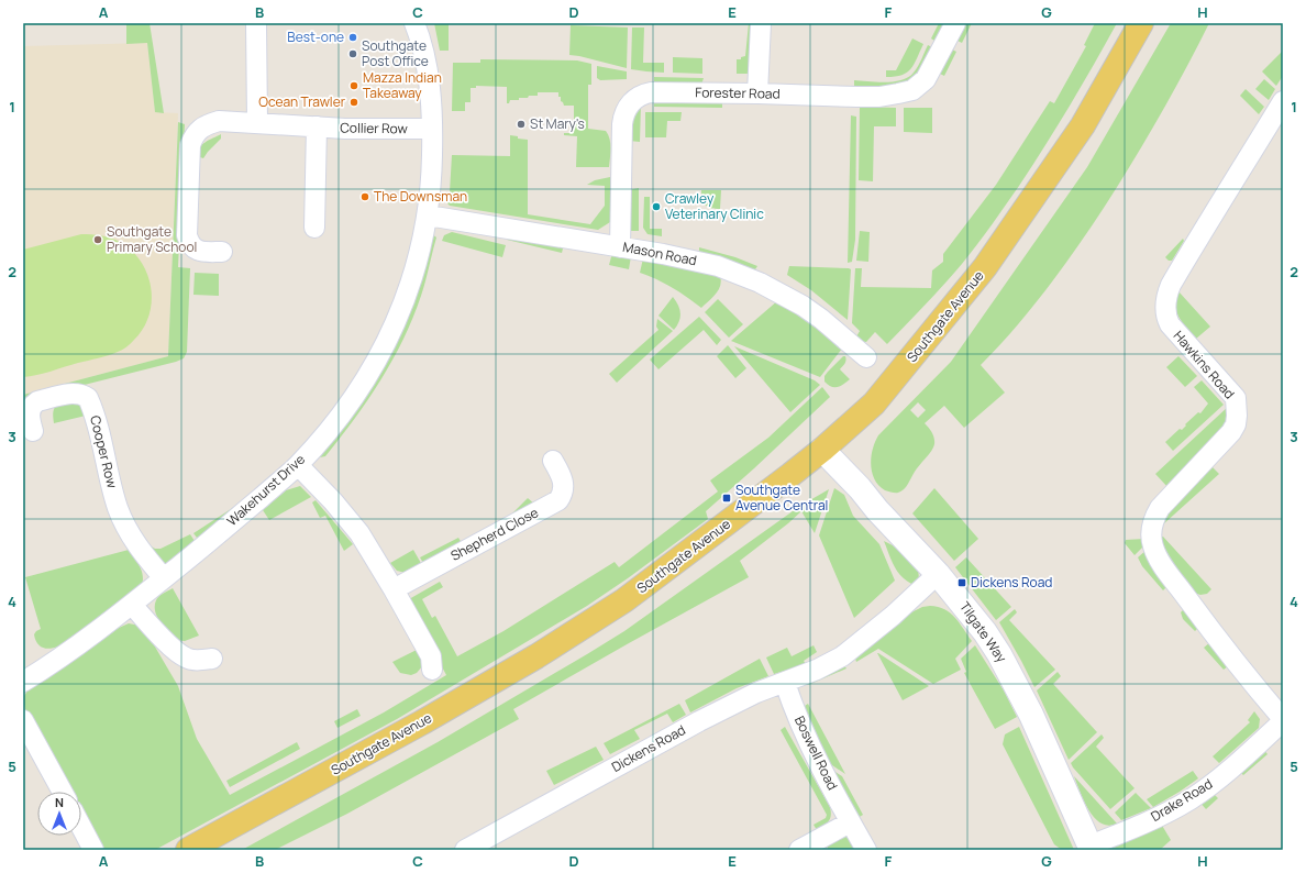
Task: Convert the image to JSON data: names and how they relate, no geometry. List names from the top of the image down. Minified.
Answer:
{"streets":{"main road":["Southgate Avenue"],"street":["Forester Road","Collier Row","Mason Road","Hawkins Road","Cooper Row","Wakehurst Drive","Shepherd Close","Tilgate Way","Dickens Road","Boswell Road","Drake Road"]},"crossings":[["Forester Road","Mason Road"],["Collier Row","Wakehurst Drive"],["Mason Road","Wakehurst Drive"],["Southgate Avenue","Tilgate Way"],["Hawkins Road","Drake Road"],["Cooper Row","Wakehurst Drive"],["Tilgate Way","Dickens Road"],["Tilgate Way","Drake Road"],["Dickens Road","Boswell Road"]],"places":{"other":["Best-one","Southgate Post Office","Mazza Indian Takeaway","Ocean Trawler","St Mary's","The Downsman","Crawley Veterinary Clinic","Southgate Primary School"],"transit":["Southgate Avenue Central","Dickens Road"]},"north":"top","grid":{"columns":["A","B","C","D","E","F","G","H"],"rows":["1","2","3","4","5"]}}
